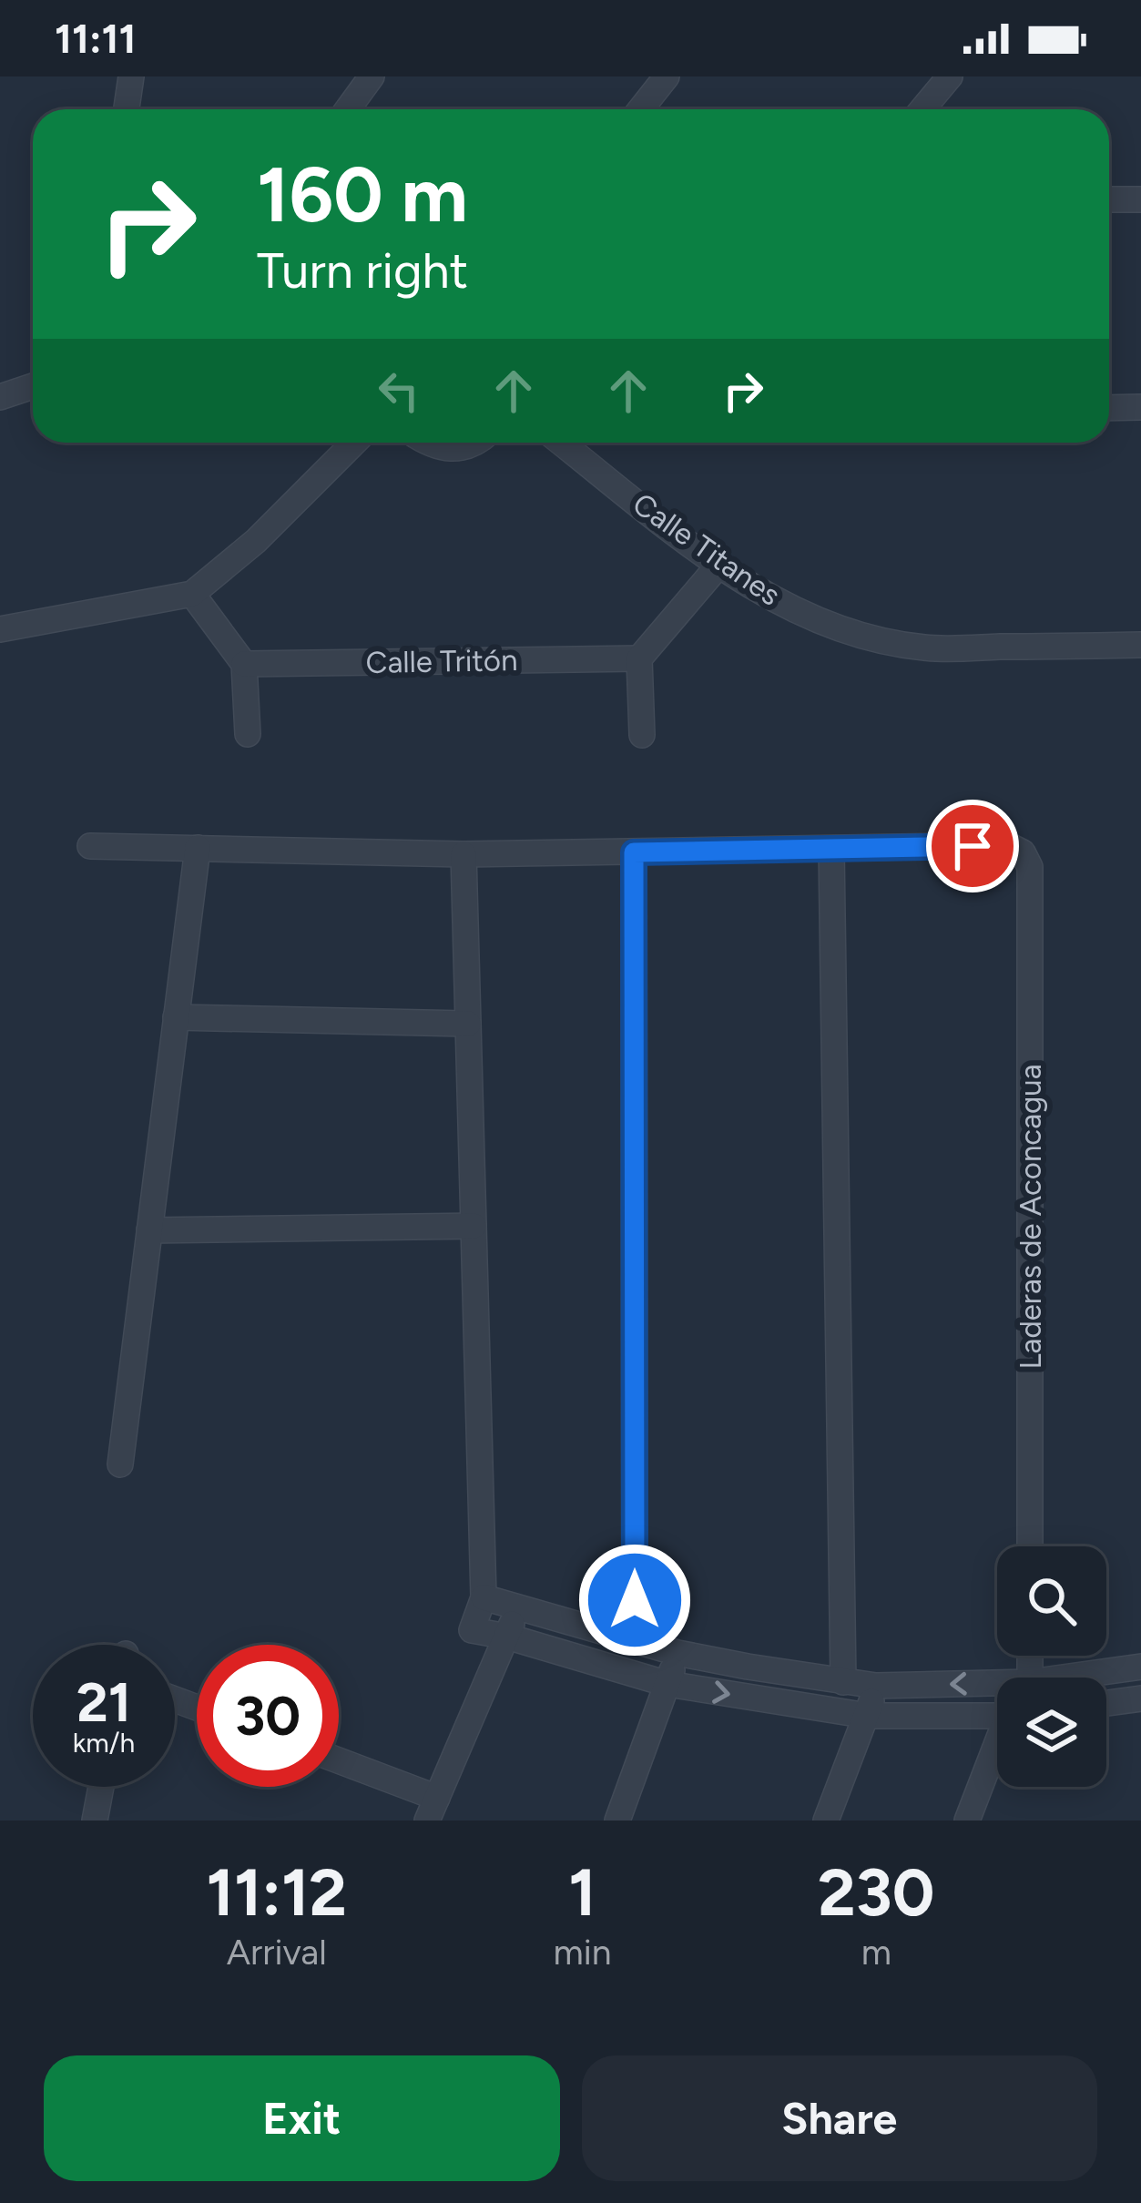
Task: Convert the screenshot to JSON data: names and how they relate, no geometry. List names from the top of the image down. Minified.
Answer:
{"streets":{"street":["Calle Titanes","Calle Tritón","Laderas de Aconcagua"]},"page":{"status":"11:11","turn":["160 m","Turn right"],"speed":"21 km/h","limit":"30","eta":["11:12","Arrival","1","min","230","m"],"buttons":["Exit","Share"]}}
